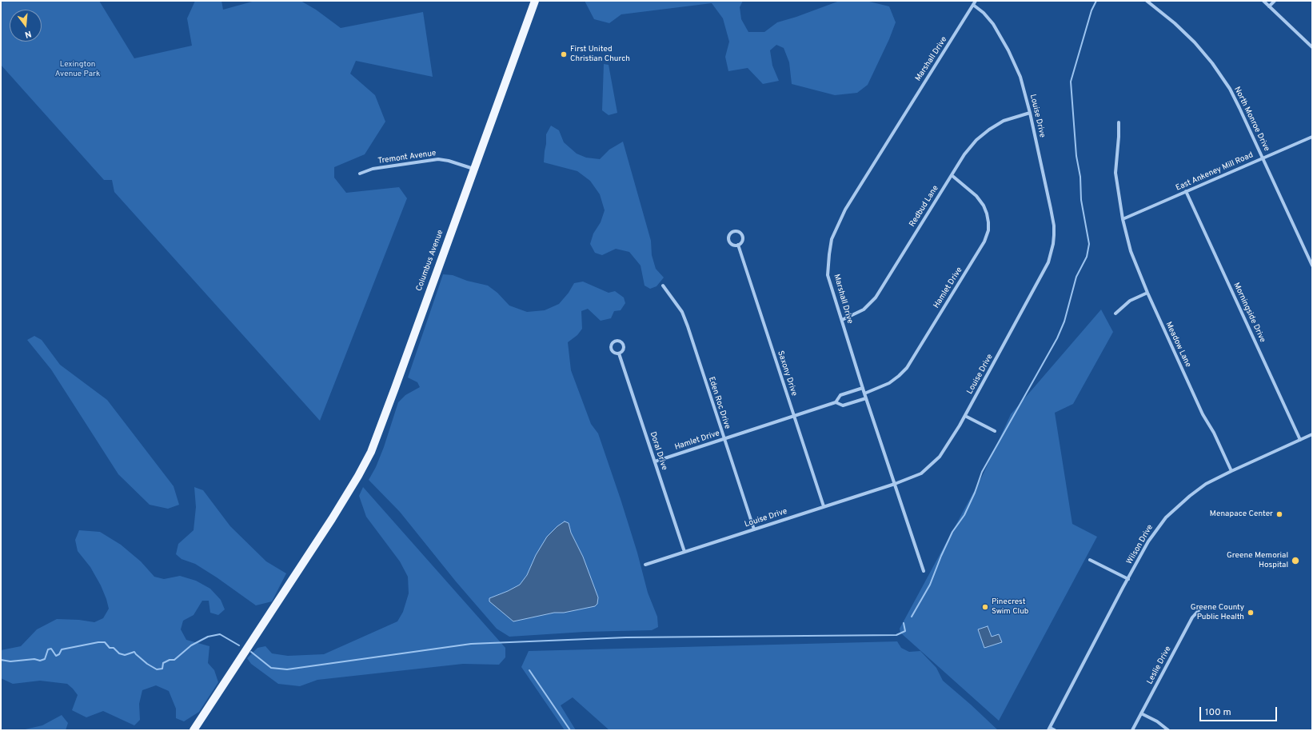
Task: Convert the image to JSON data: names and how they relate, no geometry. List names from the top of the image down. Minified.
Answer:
{"streets":{"main road":["Columbus Avenue"],"street":["Marshall Drive","Louise Drive","North Monroe Drive","Tremont Avenue","East Ankeney Mill Road","Redbud Lane","Hamlet Drive","Morningside Drive","Meadow Lane","Saxony Drive","Eden Roc Drive","Doral Drive","Wilson Drive","Leslie Drive"]},"crossings":[["Marshall Drive","Louise Drive"],["Marshall Drive","Redbud Lane"],["Marshall Drive","Hamlet Drive"],["Louise Drive","Redbud Lane"],["Louise Drive","Saxony Drive"],["Louise Drive","Eden Roc Drive"],["Louise Drive","Doral Drive"],["North Monroe Drive","East Ankeney Mill Road"],["Tremont Avenue","Columbus Avenue"],["East Ankeney Mill Road","Morningside Drive"],["East Ankeney Mill Road","Meadow Lane"],["Redbud Lane","Hamlet Drive"],["Hamlet Drive","Saxony Drive"],["Hamlet Drive","Eden Roc Drive"],["Hamlet Drive","Doral Drive"],["Morningside Drive","Wilson Drive"],["Meadow Lane","Wilson Drive"]],"parks":["Lexington Avenue Park"],"places":["First United Christian Church","Menapace Center","Greene Memorial Hospital","Pinecrest Swim Club","Greene County Public Health"],"scale_bar":"100 m","north":"bottom"}
